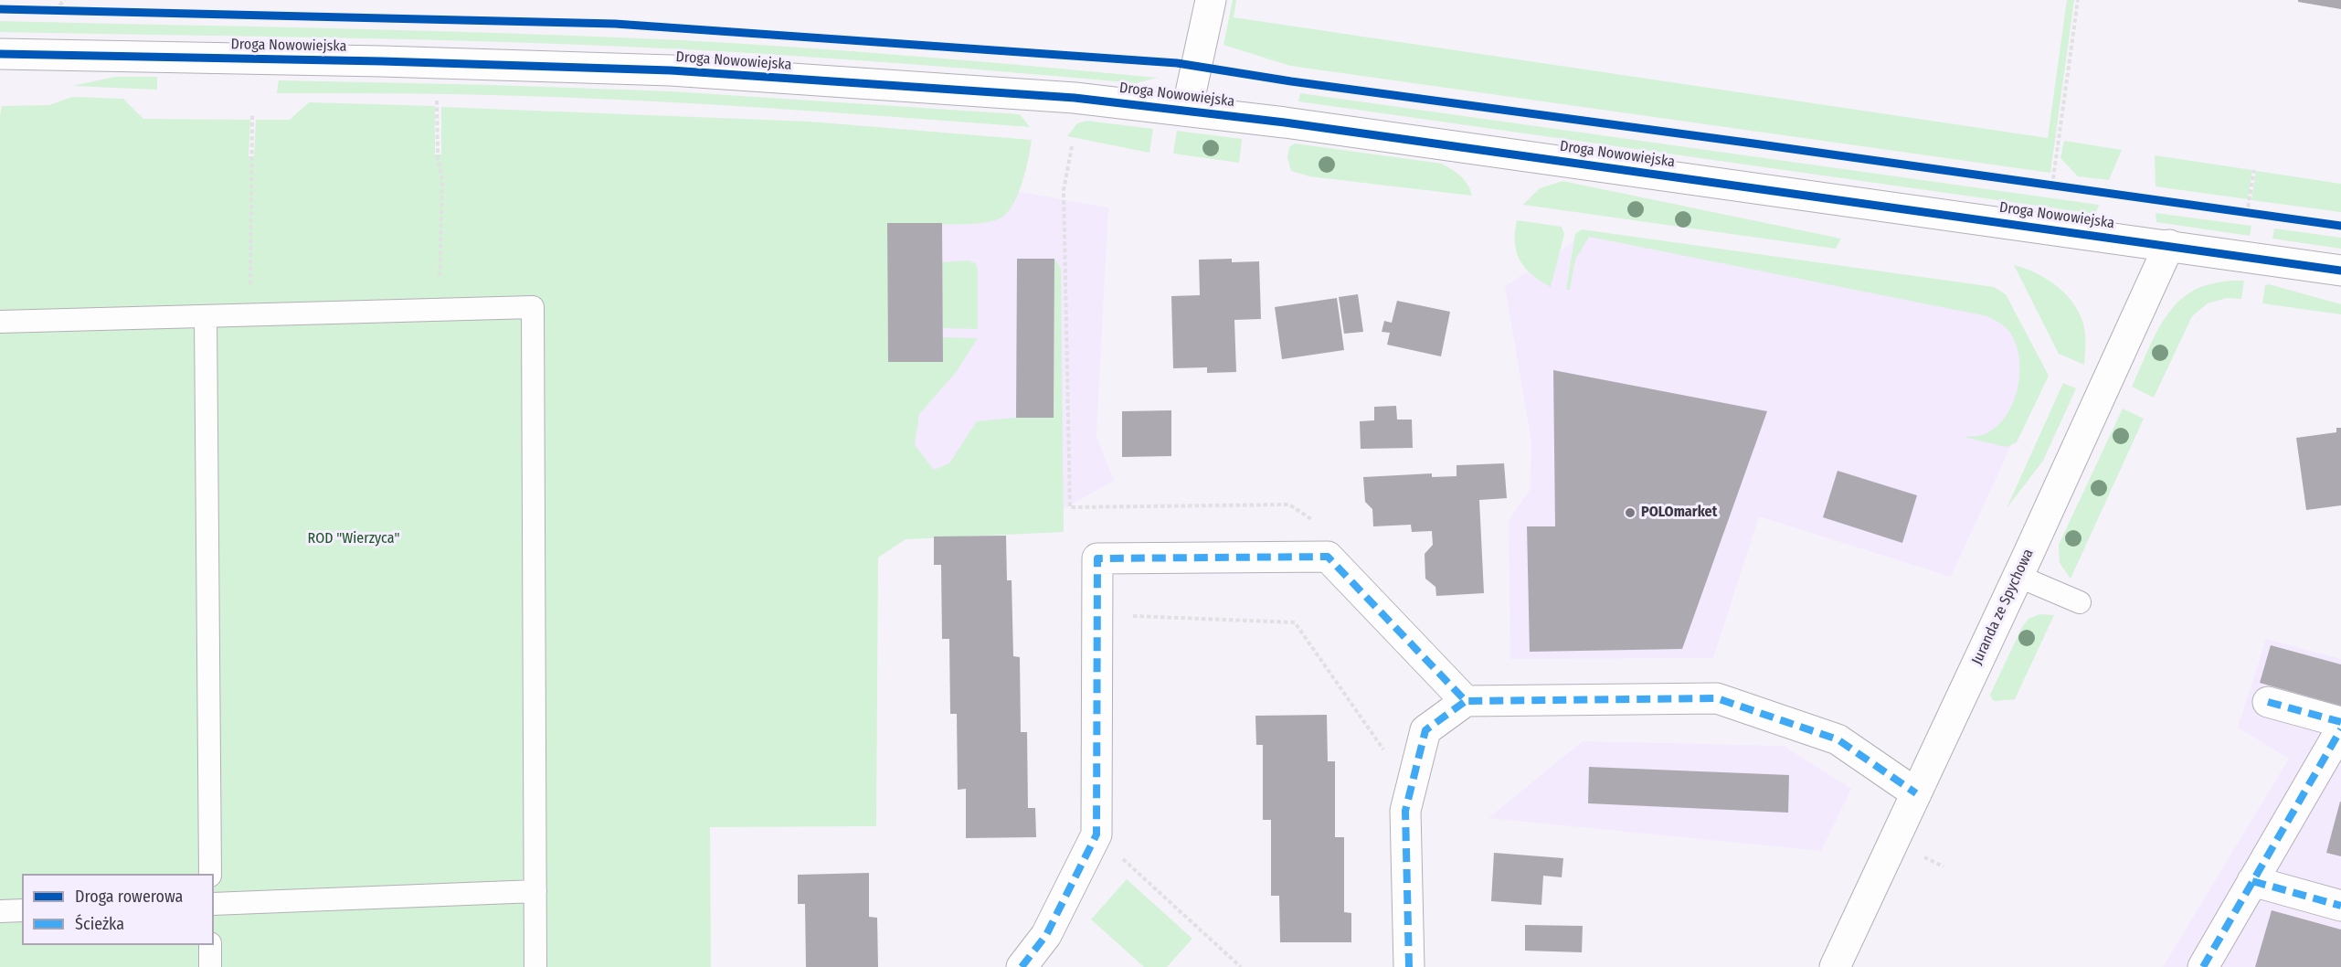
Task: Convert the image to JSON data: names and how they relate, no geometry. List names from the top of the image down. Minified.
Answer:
{"streets":{"street":["Droga Nowowiejska","Juranda ze Spychowa"]},"crossings":[["Droga Nowowiejska","Juranda ze Spychowa"]],"parks":["ROD \"Wierzyca\""],"places":["POLOmarket"],"legend":["Droga rowerowa","Ścieżka"]}
